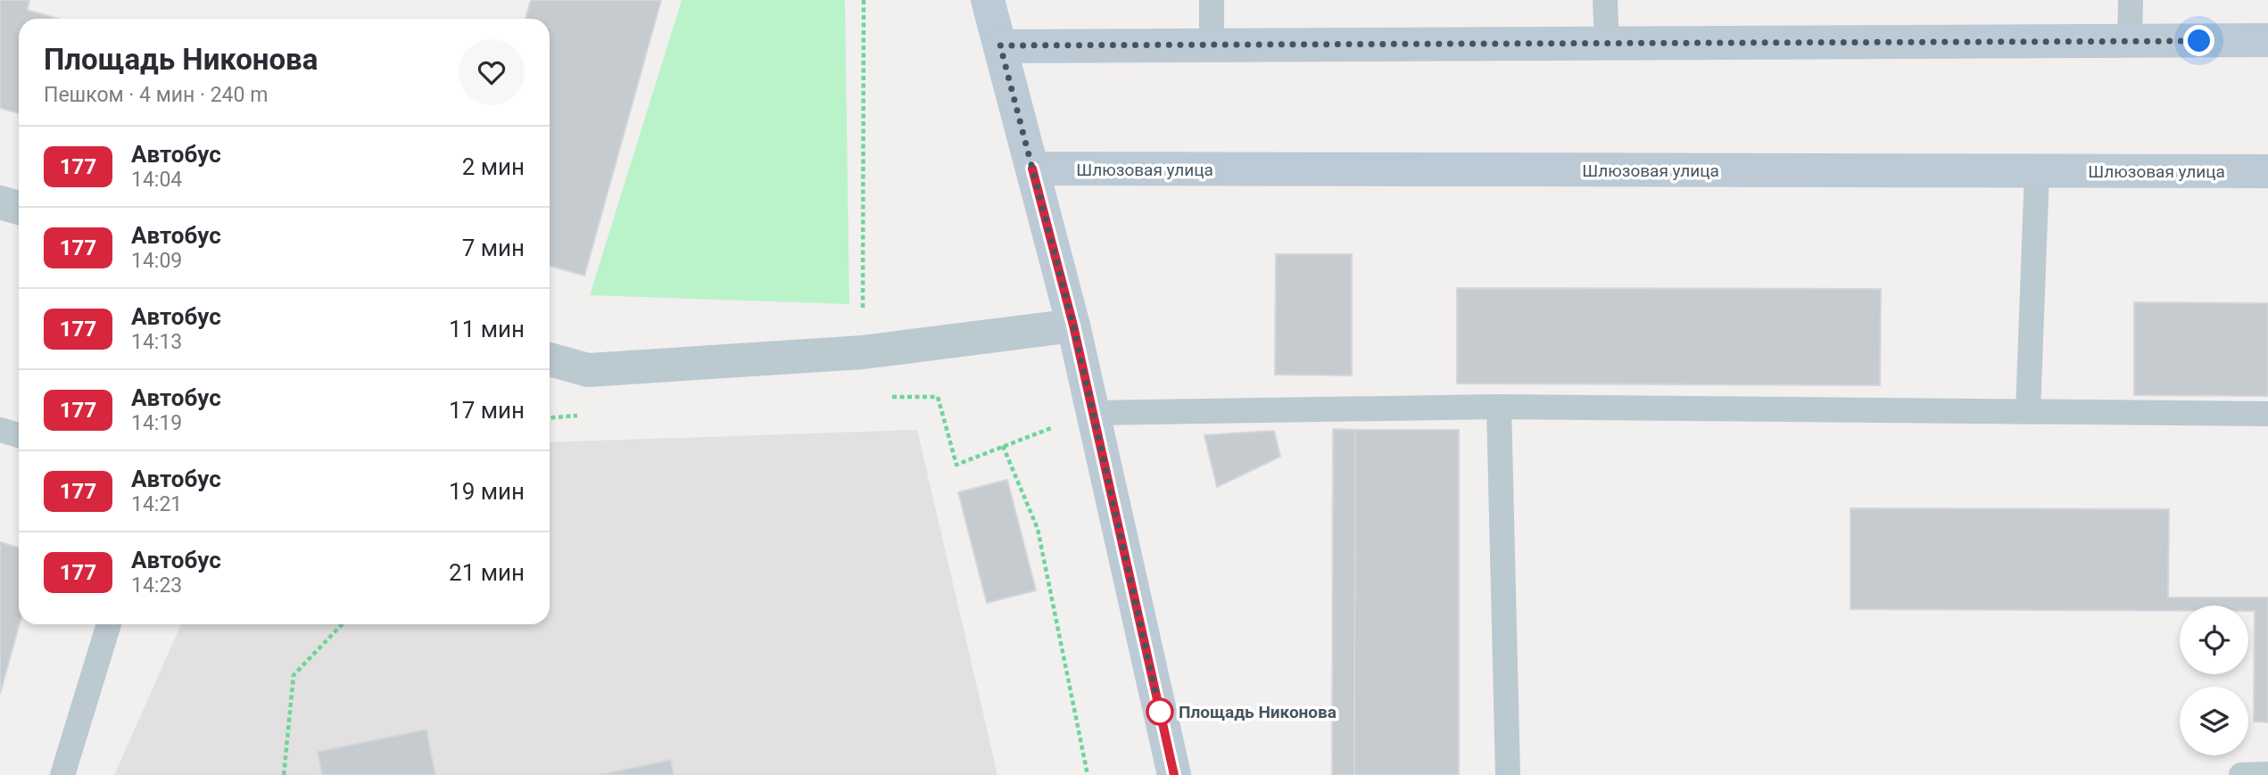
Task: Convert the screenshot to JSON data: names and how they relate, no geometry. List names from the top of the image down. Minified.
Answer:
{"streets":{"main road":["Шлюзовая улица"]},"places":["Площадь Никонова"],"lines":["bus line 177"],"page":{"heading":["Площадь Никонова","Пешком · 4 мин · 240 m"],"list":[{"mark":"177","name":"Автобус","note":"14:04","value":"2 мин"},{"mark":"177","name":"Автобус","note":"14:09","value":"7 мин"},{"mark":"177","name":"Автобус","note":"14:13","value":"11 мин"},{"mark":"177","name":"Автобус","note":"14:19","value":"17 мин"},{"mark":"177","name":"Автобус","note":"14:21","value":"19 мин"},{"mark":"177","name":"Автобус","note":"14:23","value":"21 мин"}]}}
